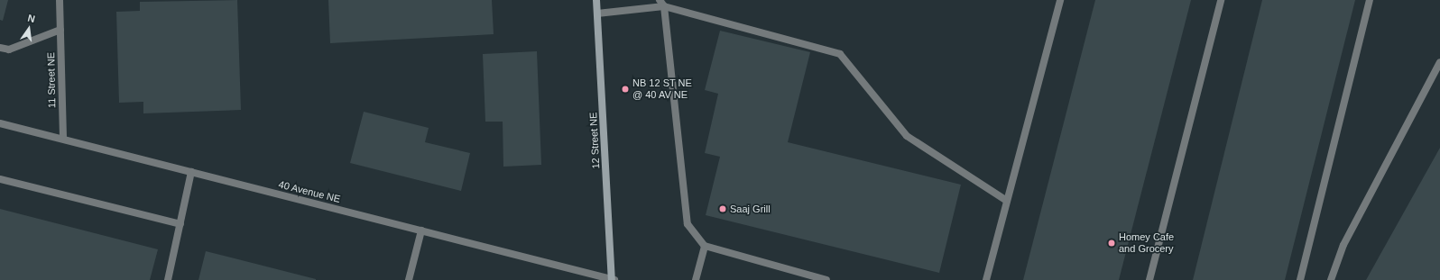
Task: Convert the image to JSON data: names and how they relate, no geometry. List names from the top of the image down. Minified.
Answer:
{"streets":{"street":["11 Street NE","12 Street NE","40 Avenue NE"]},"crossings":[["11 Street NE","40 Avenue NE"],["12 Street NE","40 Avenue NE"]],"places":["NB 12 ST NE @ 40 AV NE","Saaj Grill","Homey Cafe and Grocery"],"north":"top"}
